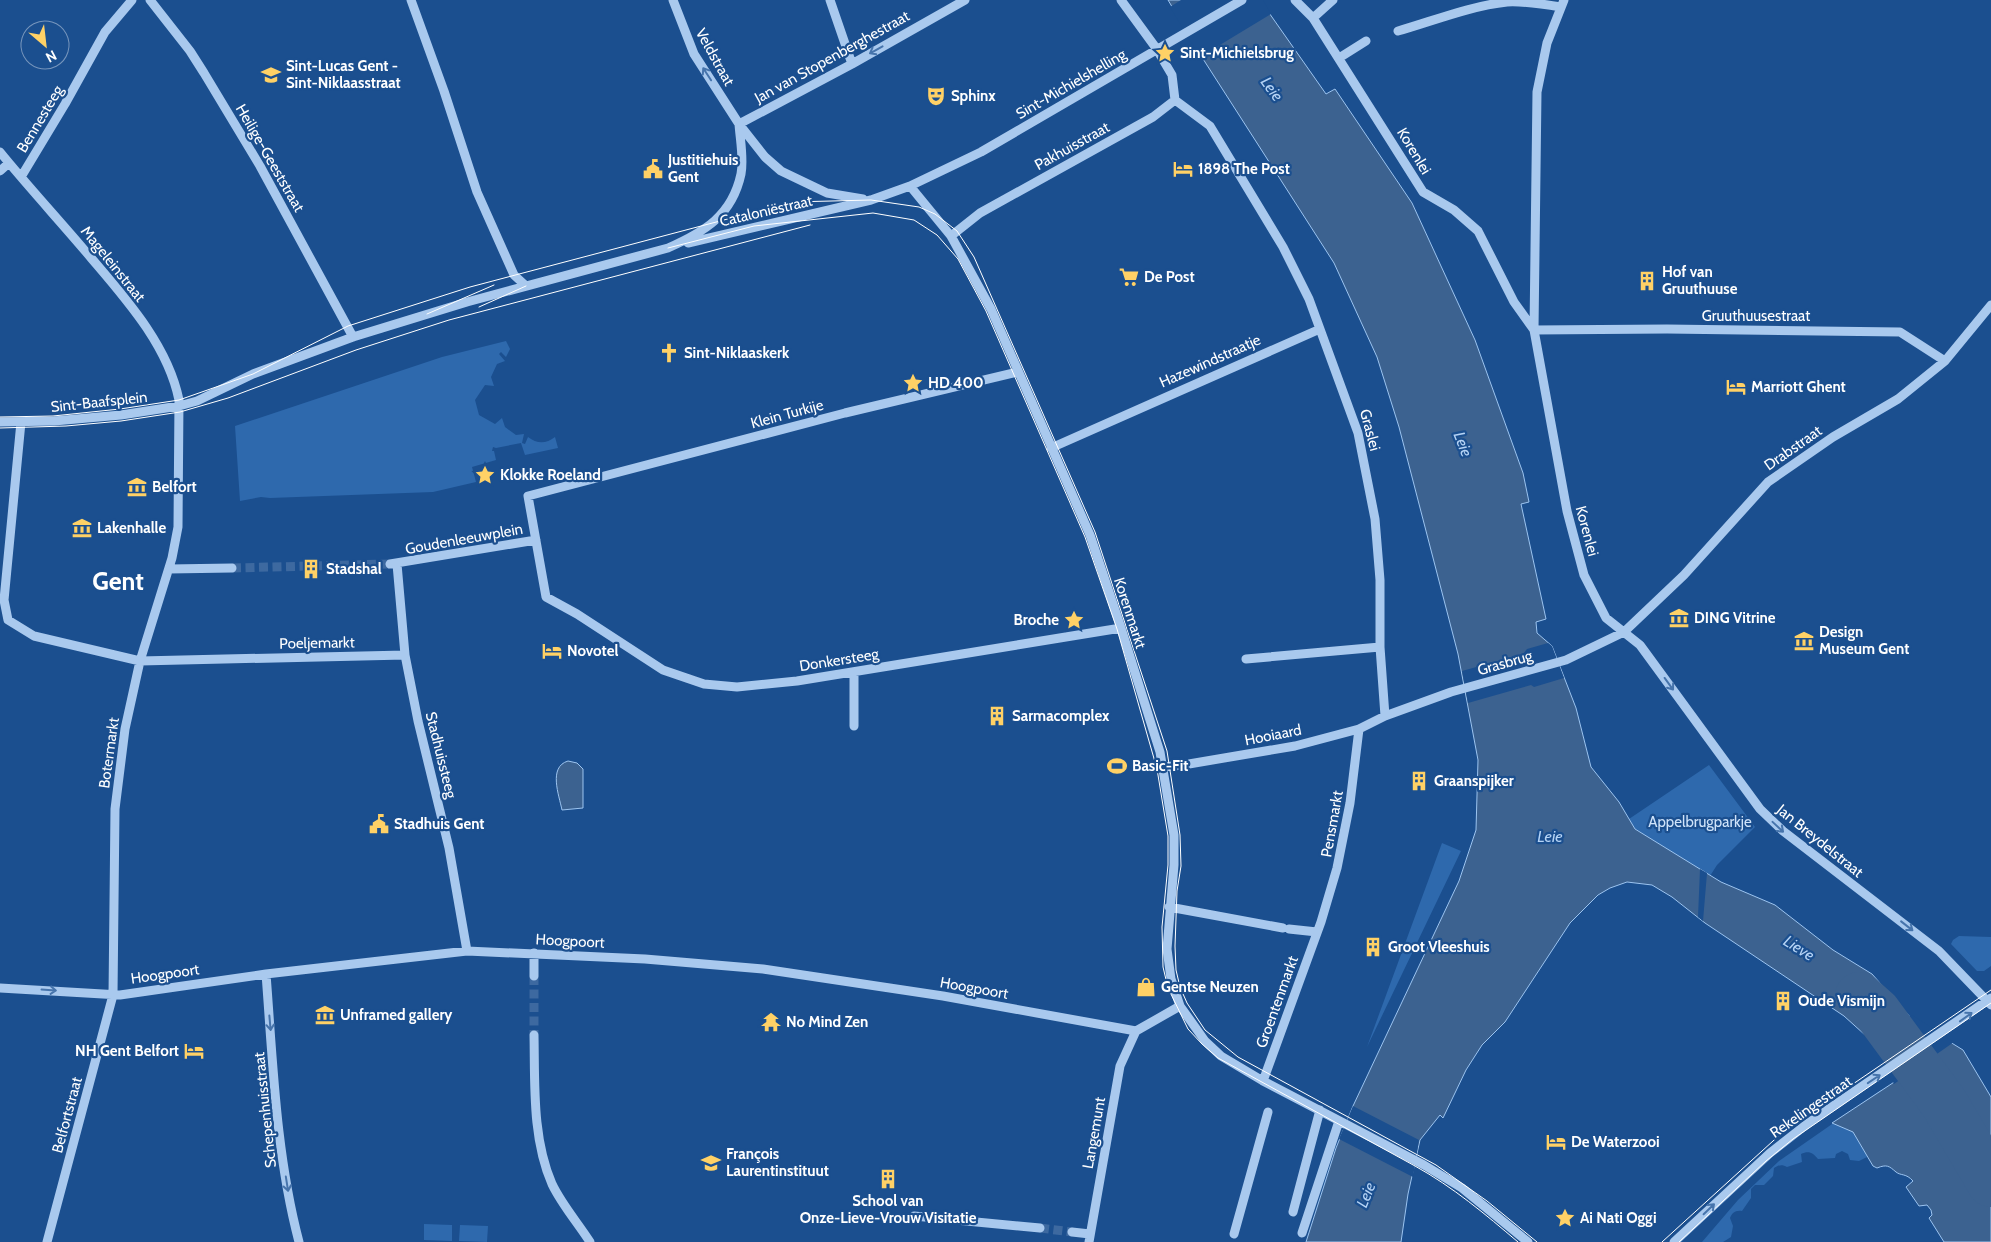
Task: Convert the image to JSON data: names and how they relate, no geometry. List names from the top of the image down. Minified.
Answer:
{"streets":{"street":["Veldstraat","Jan van Stopenberghestraat","Sint-Michielshelling","Bennesteeg","Pakhuisstraat","Korenlei","Heilige-Geeststraat","Cataloniëstraat","Mageleinstraat","Gruuthuusestraat","Hazewindstraatje","Sint-Baafsplein","Klein Turkije","Graslei","Drabstraat","Goudenleeuwplein","Korenmarkt","Poeljemarkt","Donkersteeg","Grasbrug","Hooiaard","Botermarkt","Stadhuissteeg","Pensmarkt","Jan Breydelstraat","Hoogpoort","Groentenmarkt","Rekelingestraat","Schepenhuisstraat","Belfortstraat","Langemunt"]},"crossings":[["Veldstraat","Jan van Stopenberghestraat"],["Veldstraat","Cataloniëstraat"],["Sint-Michielshelling","Korenmarkt"],["Bennesteeg","Mageleinstraat"],["Pakhuisstraat","Graslei"],["Pakhuisstraat","Korenmarkt"],["Korenlei","Gruuthuusestraat"],["Korenlei","Drabstraat"],["Korenlei","Grasbrug"],["Korenlei","Jan Breydelstraat"],["Heilige-Geeststraat","Sint-Baafsplein"],["Cataloniëstraat","Sint-Baafsplein"],["Mageleinstraat","Sint-Baafsplein"],["Mageleinstraat","Botermarkt"],["Gruuthuusestraat","Drabstraat"],["Hazewindstraatje","Graslei"],["Hazewindstraatje","Korenmarkt"],["Klein Turkije","Goudenleeuwplein"],["Klein Turkije","Korenmarkt"],["Klein Turkije","Donkersteeg"],["Graslei","Grasbrug"],["Graslei","Hooiaard"],["Drabstraat","Grasbrug"],["Drabstraat","Jan Breydelstraat"],["Goudenleeuwplein","Poeljemarkt"],["Goudenleeuwplein","Donkersteeg"],["Goudenleeuwplein","Stadhuissteeg"],["Korenmarkt","Donkersteeg"],["Korenmarkt","Hooiaard"],["Poeljemarkt","Botermarkt"],["Poeljemarkt","Stadhuissteeg"],["Grasbrug","Hooiaard"],["Grasbrug","Jan Breydelstraat"],["Hooiaard","Pensmarkt"],["Botermarkt","Hoogpoort"],["Botermarkt","Belfortstraat"],["Stadhuissteeg","Hoogpoort"],["Pensmarkt","Groentenmarkt"],["Jan Breydelstraat","Rekelingestraat"],["Hoogpoort","Schepenhuisstraat"],["Hoogpoort","Belfortstraat"],["Hoogpoort","Langemunt"]],"one_way":["Veldstraat","Jan van Stopenberghestraat","Jan Breydelstraat","Rekelingestraat","Schepenhuisstraat"],"districts":["Gent"],"water":["Leie","Lieve"],"parks":["Appelbrugparkje"],"places":{"place":["Sint-Michielsbrug","HD 400","Klokke Roeland","Broche","Ai Nati Oggi"],"school or university":["Sint-Lucas Gent - Sint-Niklaasstraat","François Laurentinstituut"],"theatre":["Sphinx"],"public building":["Justitiehuis Gent","Stadhuis Gent"],"hotel":["1898 The Post","Marriott Ghent","Novotel","NH Gent Belfort","De Waterzooi"],"supermarket":["De Post"],"building":["Hof van Gruuthuuse","Stadshal","Sarmacomplex","Graanspijker","Groot Vleeshuis","Oude Vismijn","School van Onze-Lieve-Vrouw Visitatie"],"church":["Sint-Niklaaskerk"],"museum":["Belfort","Lakenhalle","DING Vitrine","Design Museum Gent","Unframed gallery"],"sports":["Basic-Fit"],"shop":["Gentse Neuzen"],"temple":["No Mind Zen"]},"north":"bottom right"}
